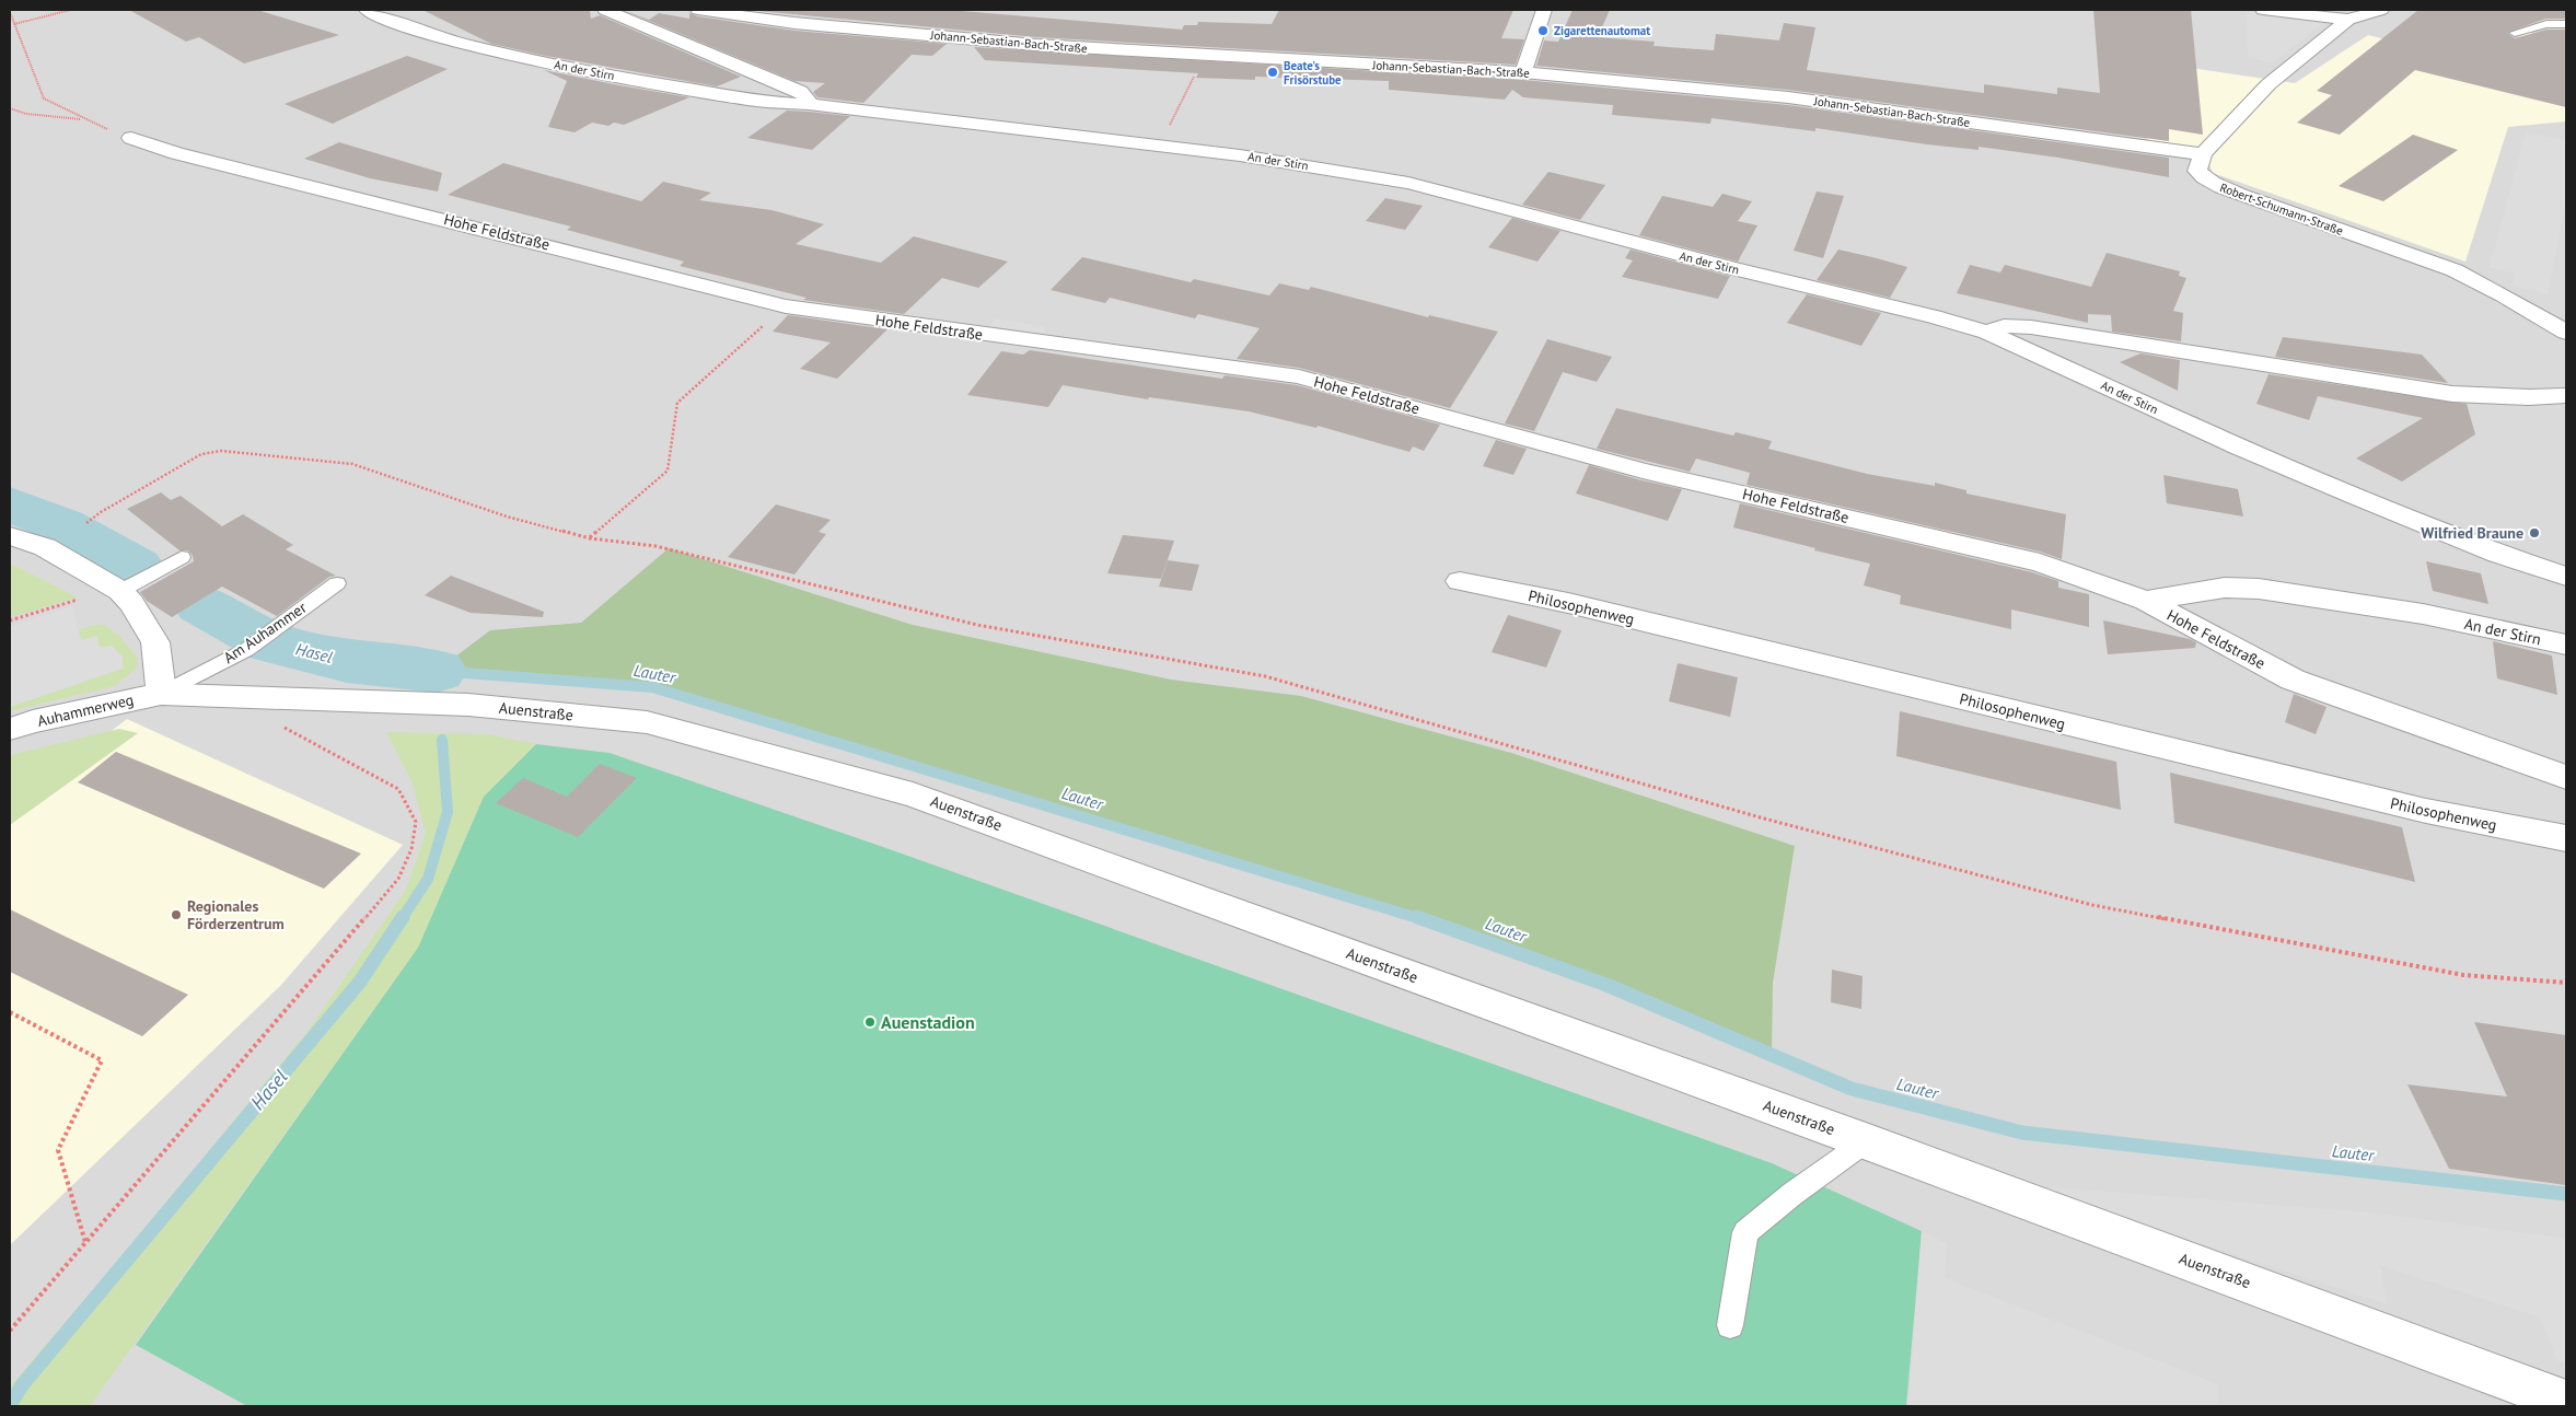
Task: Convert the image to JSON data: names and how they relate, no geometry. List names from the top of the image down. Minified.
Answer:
{"streets":{"street":["Johann-Sebastian-Bach-Straße","An der Stirn","Robert-Schumann-Straße","Hohe Feldstraße","Philosophenweg","Auhammerweg","Auenstraße"],"lane":["Am Auhammer"]},"crossings":[["Johann-Sebastian-Bach-Straße","Robert-Schumann-Straße"],["An der Stirn","Hohe Feldstraße"],["Am Auhammer","Auhammerweg"],["Am Auhammer","Auenstraße"],["Auhammerweg","Auenstraße"]],"water":["Hasel","Lauter"],"places":["Zigarettenautomat","Beate's Frisörstube","Wilfried Braune","Regionales Förderzentrum","Auenstadion"]}
